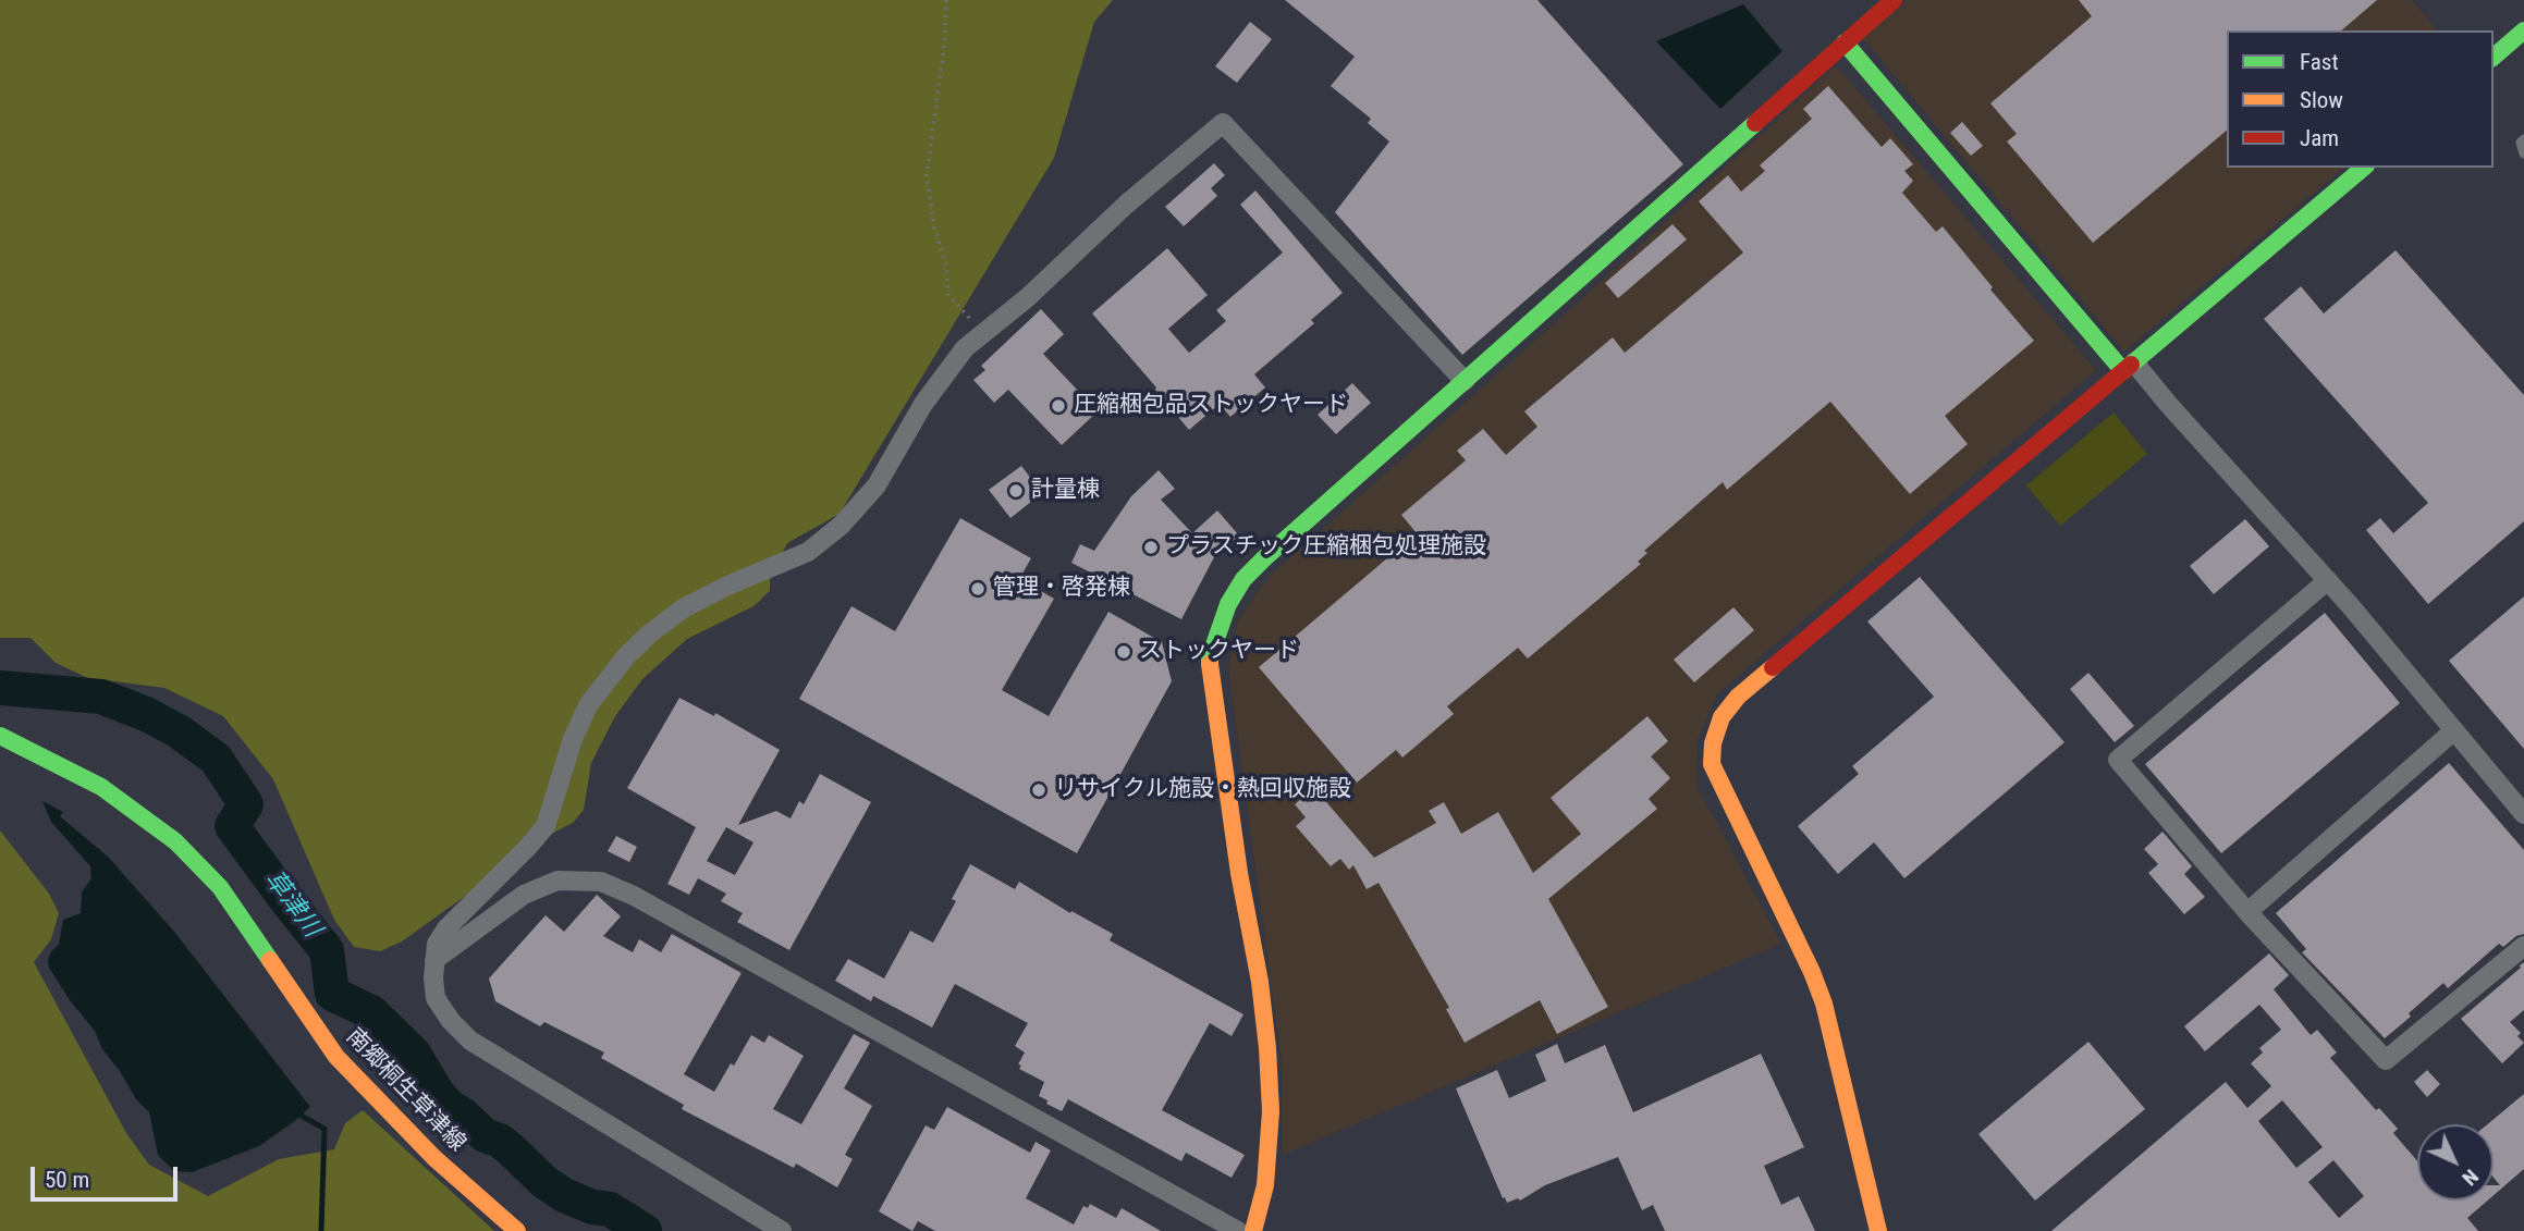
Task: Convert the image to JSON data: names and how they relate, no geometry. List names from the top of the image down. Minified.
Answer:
{"streets":{"street":["南郷桐生草津線"]},"water":["草津川"],"places":["圧縮梱包品ストックヤード","計量棟","プラスチック圧縮梱包処理施設","管理・啓発棟","ストックヤード","リサイクル施設・熱回収施設"],"legend":["Fast","Slow","Jam"],"scale_bar":"50 m","north":"bottom right"}
